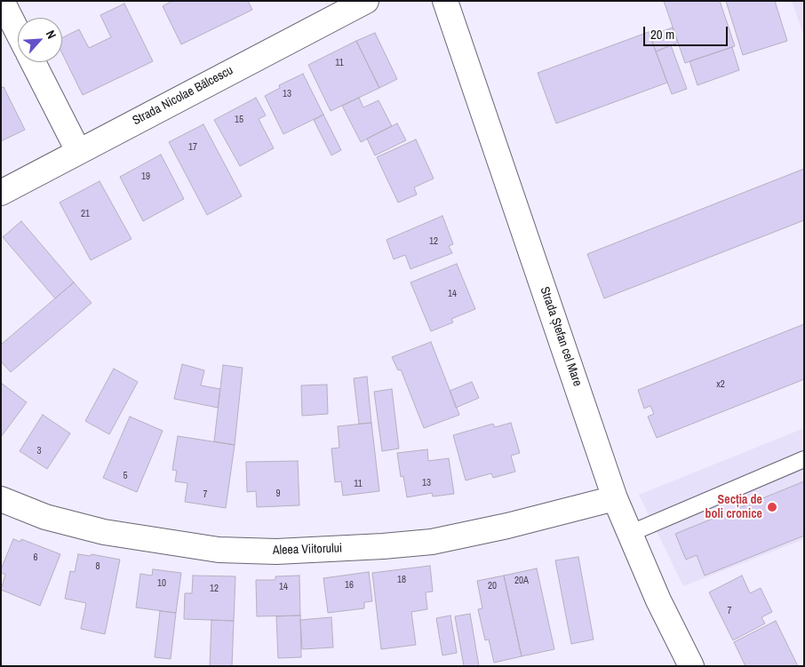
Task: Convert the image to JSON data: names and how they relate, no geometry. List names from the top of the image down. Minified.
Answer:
{"streets":{"street":["Strada Nicolae Bălcescu","Strada Ștefan cel Mare","Aleea Viitorului"]},"crossings":[["Strada Ștefan cel Mare","Aleea Viitorului"]],"places":["Secția de boli cronice"],"house_numbers":["11","13","15","17","19","21","12","14","x2","3","5","13","11","9","7","6","8","18","20A","10","16","20","14","12","7"],"scale_bar":"20 m","north":"top right"}
